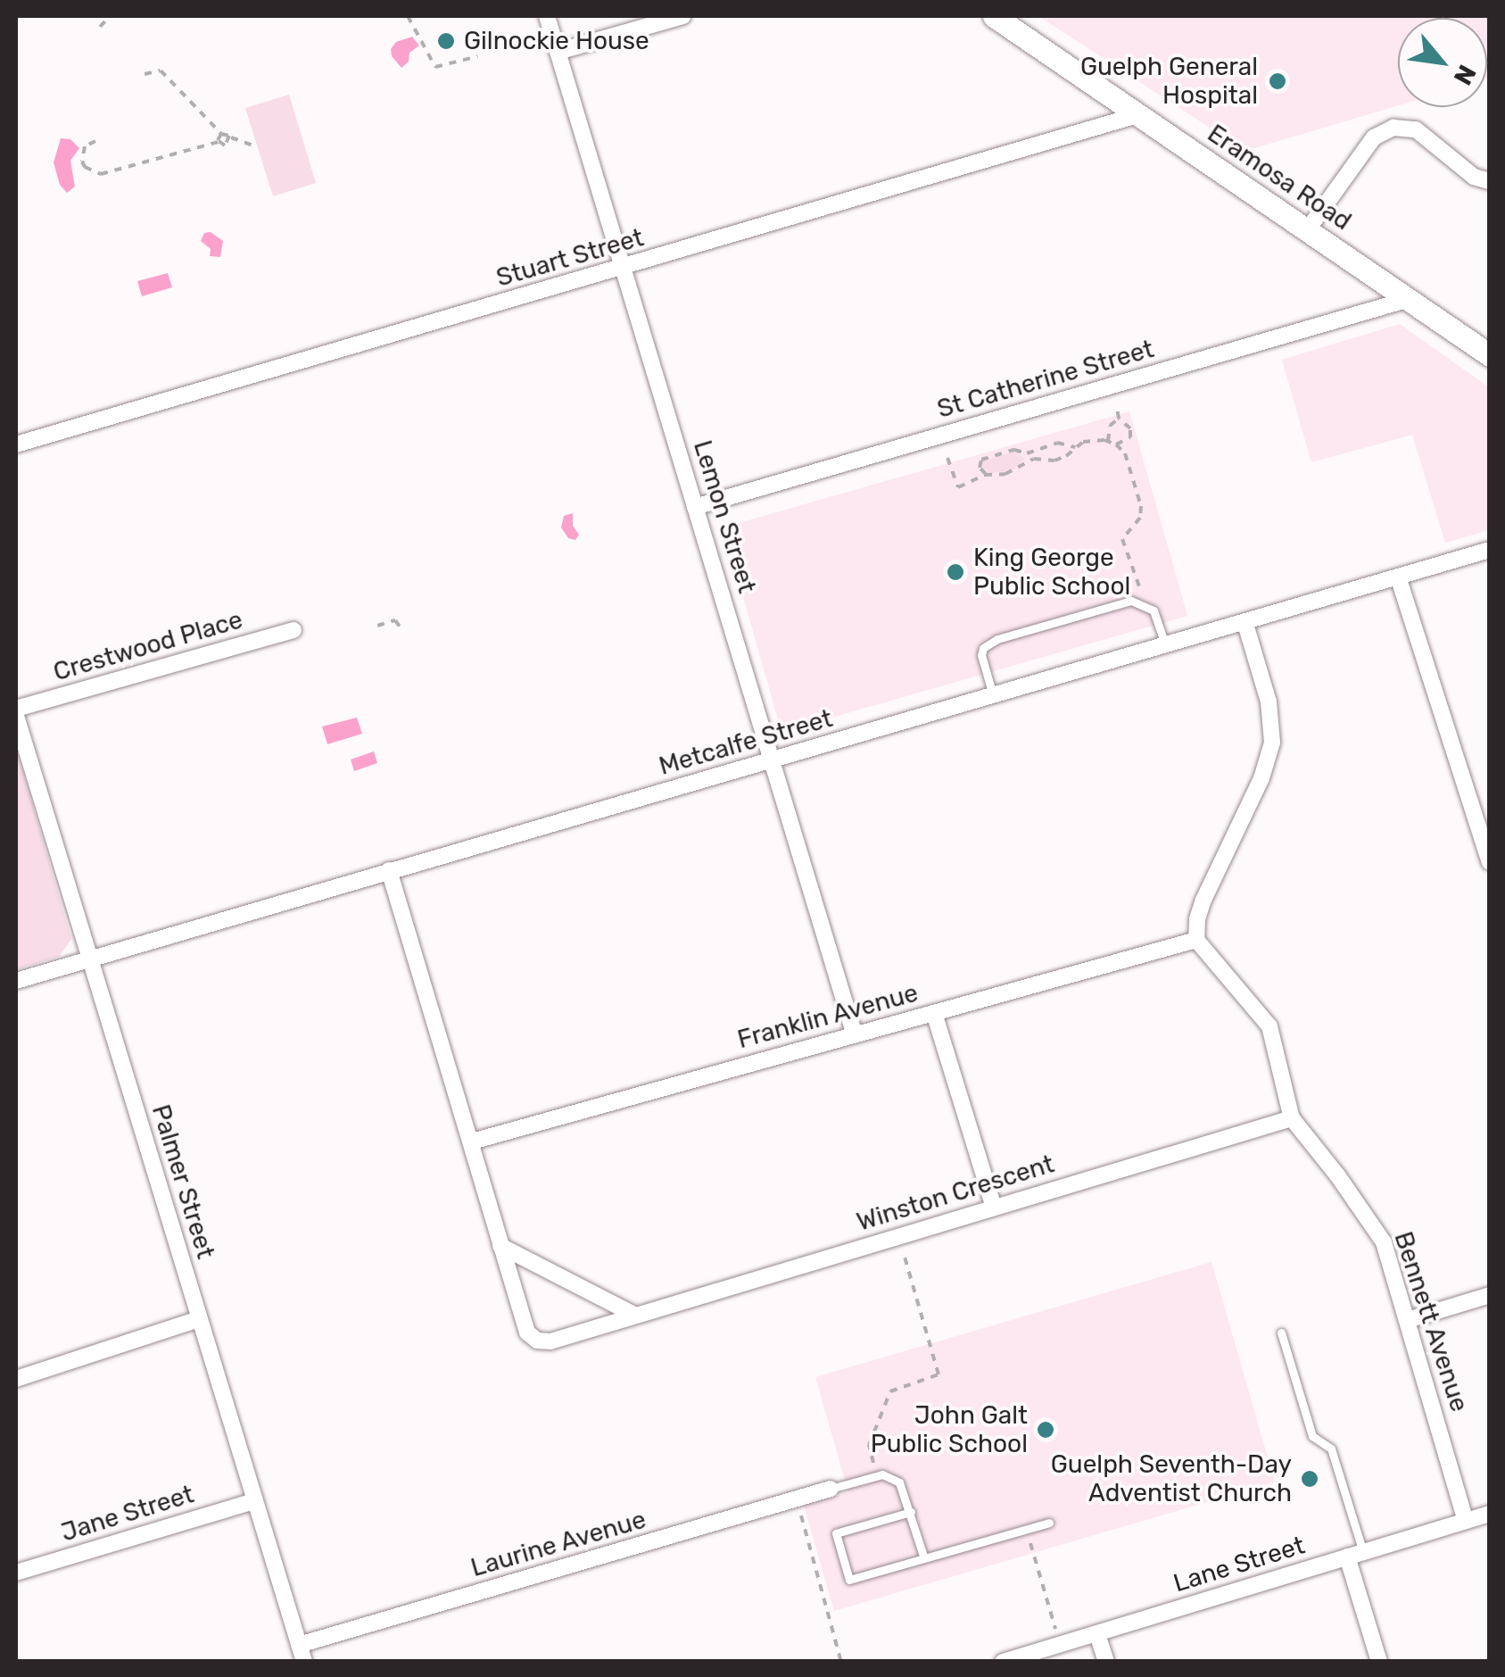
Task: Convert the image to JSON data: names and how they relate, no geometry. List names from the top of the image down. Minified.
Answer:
{"streets":{"main road":["Eramosa Road"],"street":["Stuart Street","St Catherine Street","Lemon Street","Crestwood Place","Metcalfe Street","Franklin Avenue","Palmer Street","Winston Crescent","Bennett Avenue","Jane Street","Laurine Avenue","Lane Street"]},"crossings":[["Eramosa Road","Stuart Street"],["Eramosa Road","St Catherine Street"],["Stuart Street","Lemon Street"],["St Catherine Street","Lemon Street"],["Lemon Street","Metcalfe Street"],["Lemon Street","Franklin Avenue"],["Metcalfe Street","Palmer Street"],["Metcalfe Street","Winston Crescent"],["Franklin Avenue","Winston Crescent"],["Franklin Avenue","Bennett Avenue"],["Palmer Street","Jane Street"],["Palmer Street","Laurine Avenue"],["Winston Crescent","Bennett Avenue"],["Bennett Avenue","Lane Street"]],"places":["Gilnockie House","Guelph General Hospital","King George Public School","John Galt Public School","Guelph Seventh-Day Adventist Church"],"north":"bottom right"}
